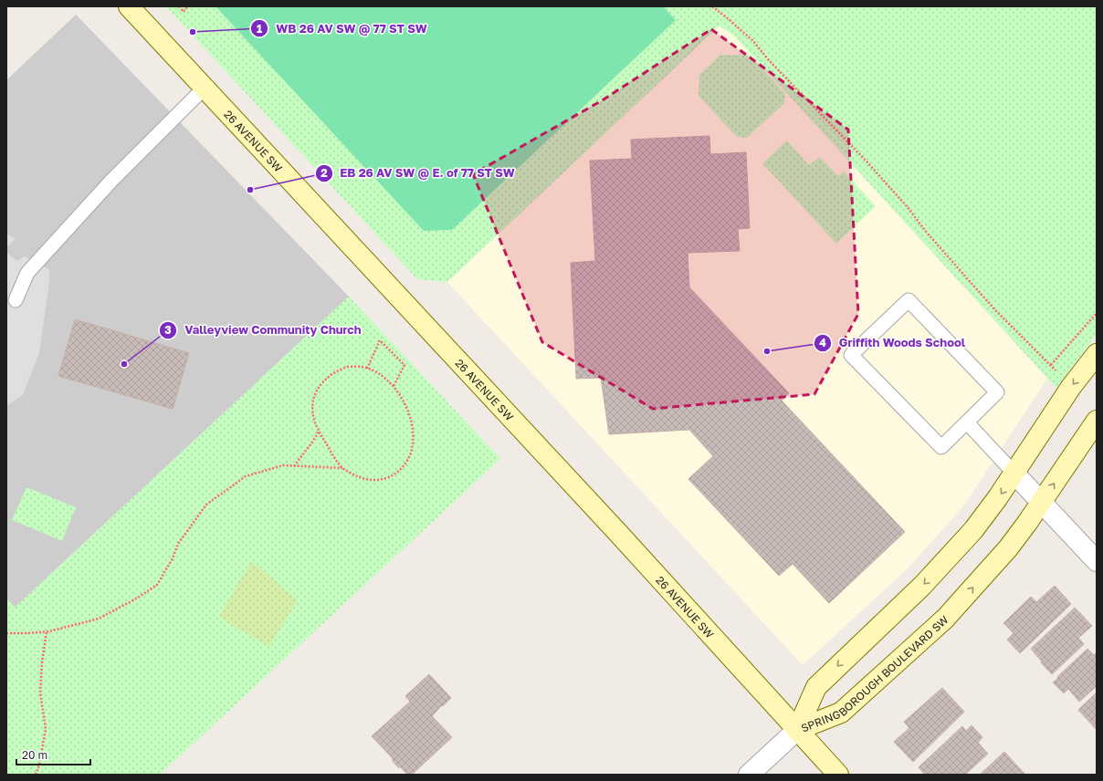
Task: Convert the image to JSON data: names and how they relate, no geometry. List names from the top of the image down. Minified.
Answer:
{"streets":{"street":["26 AVENUE SW","SPRINGBOROUGH BOULEVARD SW"]},"crossings":[["26 AVENUE SW","SPRINGBOROUGH BOULEVARD SW"]],"places":["WB 26 AV SW @ 77 ST SW","EB 26 AV SW @ E. of 77 ST SW","Griffith Woods School","Valleyview Community Church"],"scale_bar":"20 m"}
